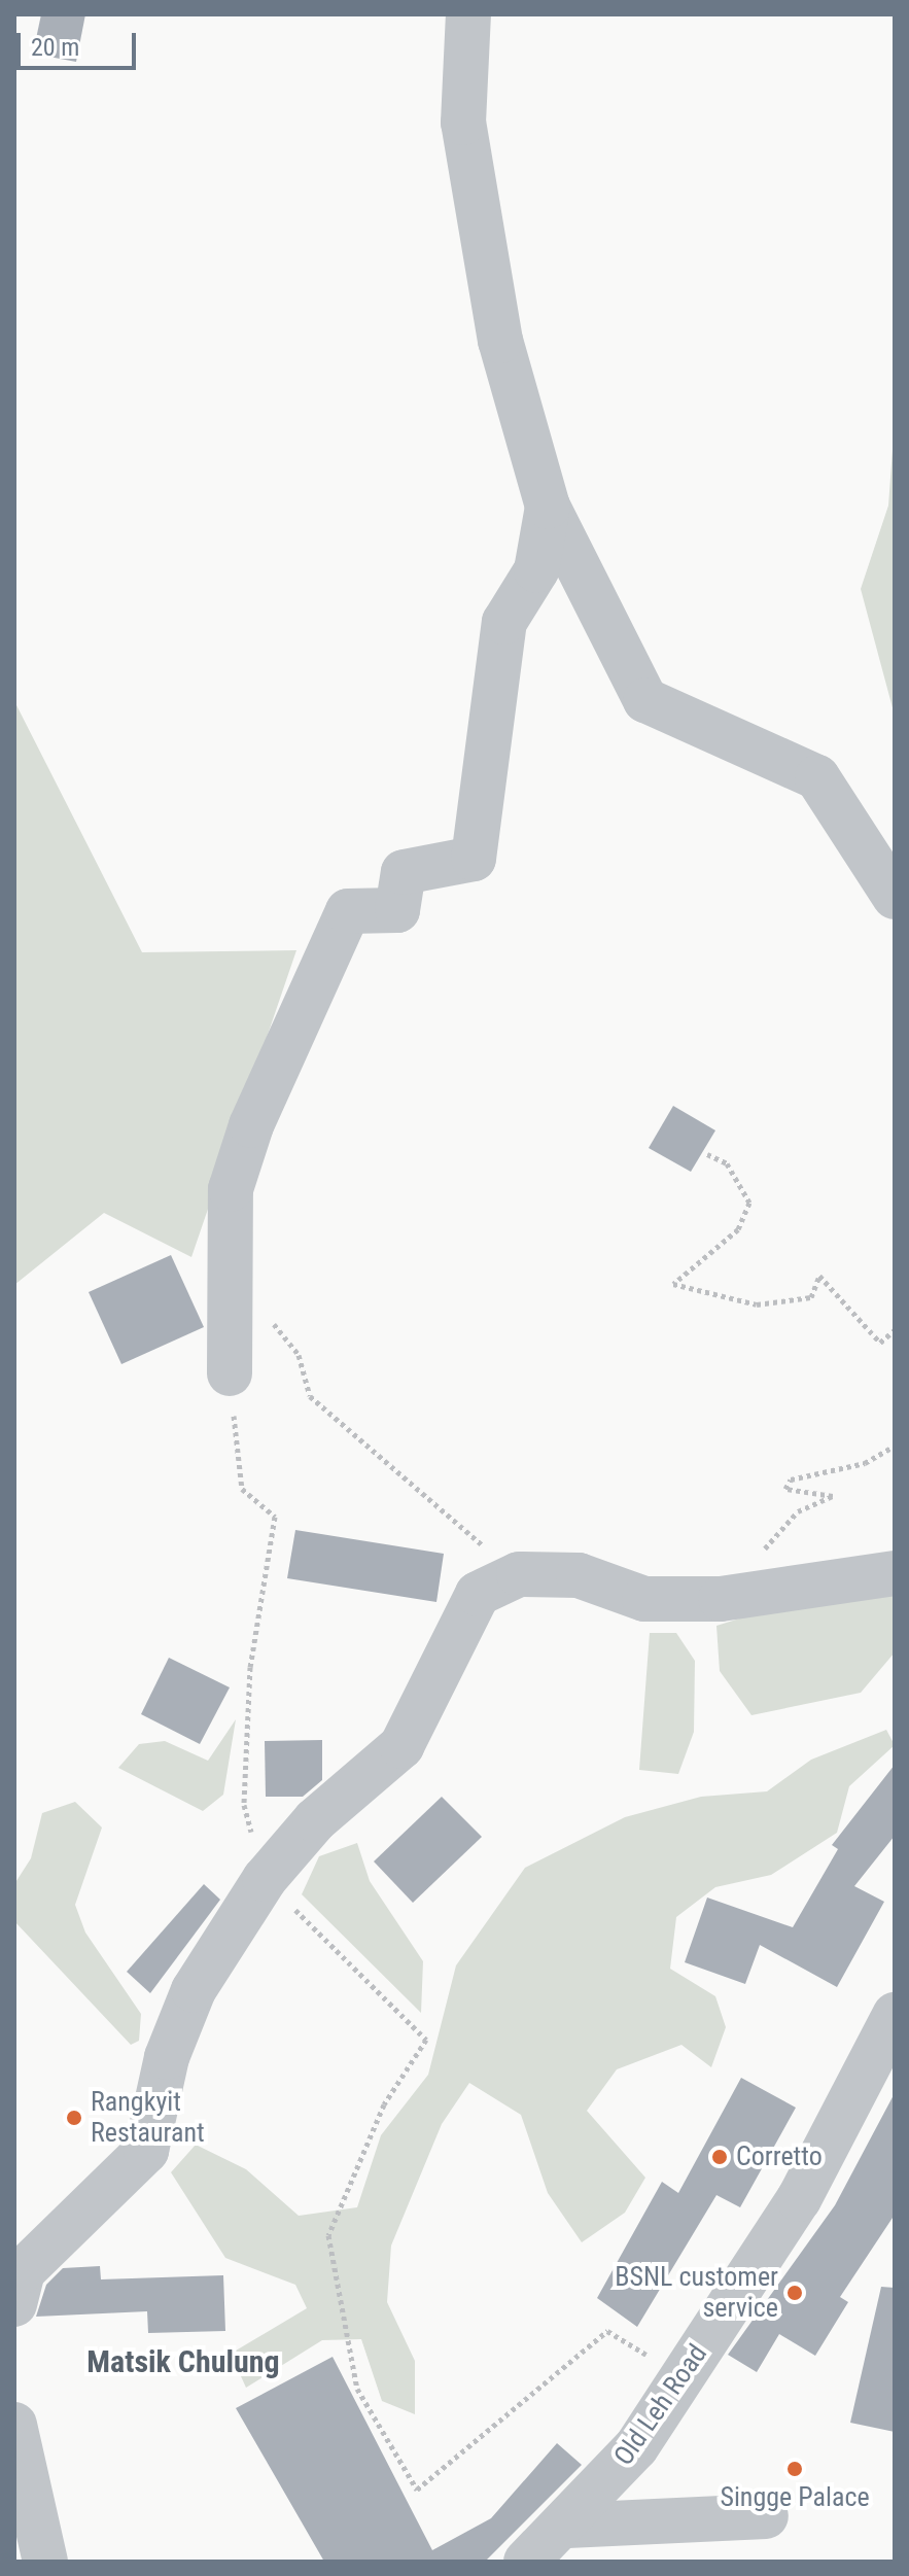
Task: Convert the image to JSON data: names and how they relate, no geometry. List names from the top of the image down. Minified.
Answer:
{"streets":{"street":["Old Leh Road"]},"districts":["Matsik Chulung"],"places":["Rangkyit Restaurant","Corretto","BSNL customer service","Singge Palace"],"scale_bar":"20 m"}
